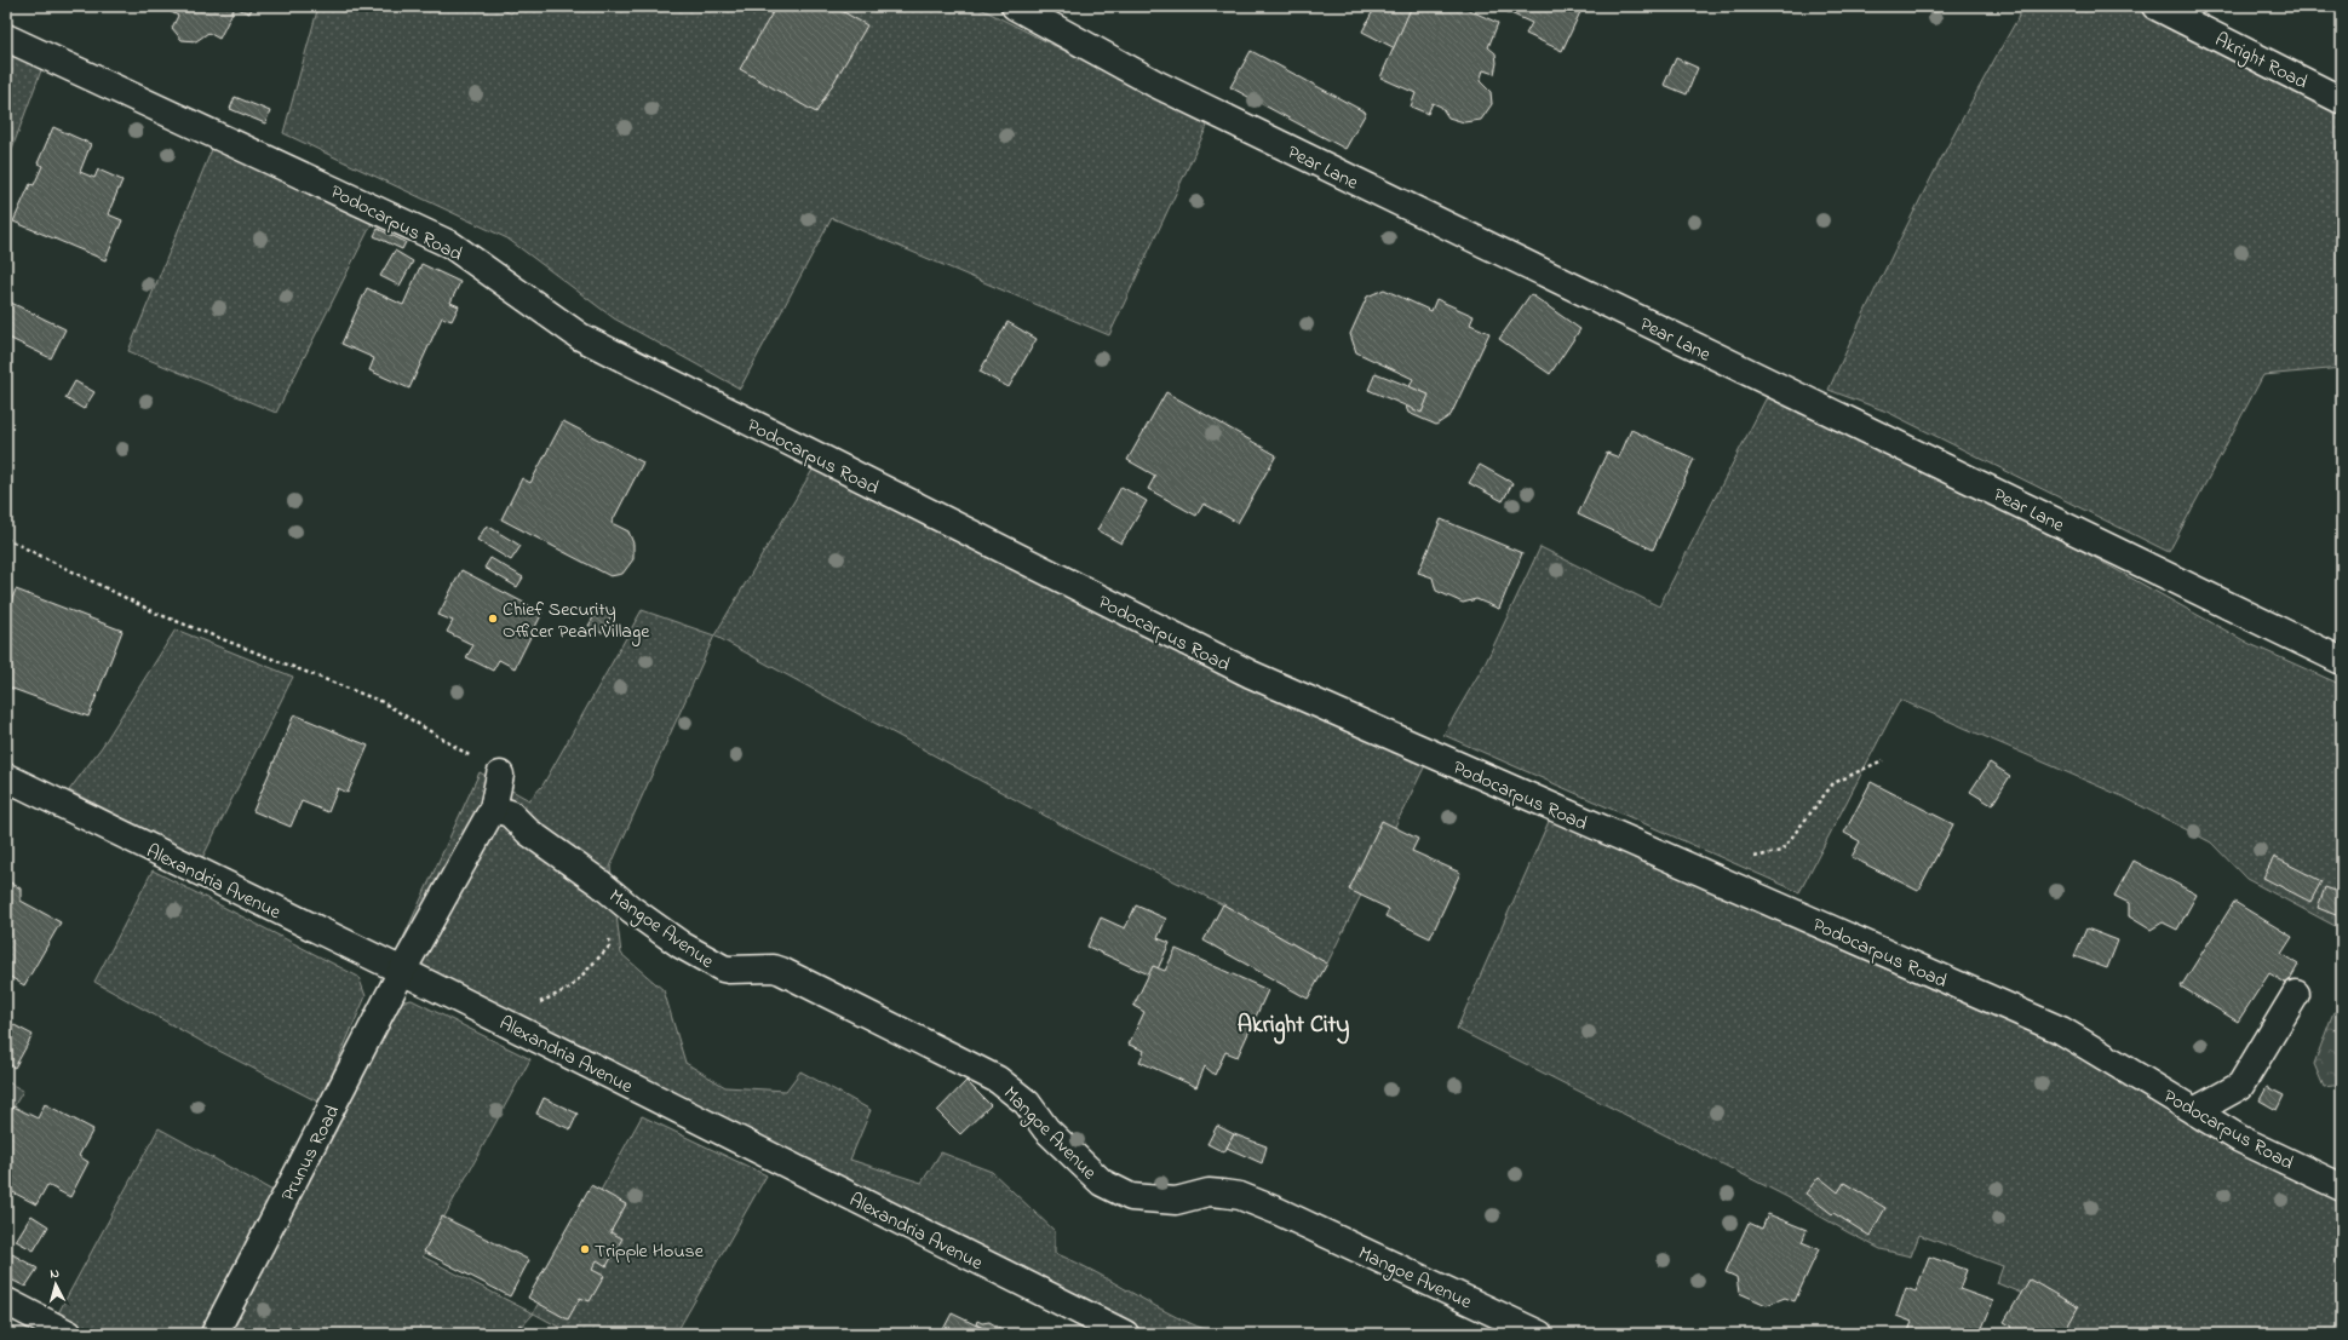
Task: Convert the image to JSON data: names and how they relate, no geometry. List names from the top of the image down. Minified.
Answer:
{"streets":{"street":["Akright Road","Pear Lane","Podocarpus Road","Alexandria Avenue","Mangoe Avenue","Prunus Road"]},"crossings":[["Alexandria Avenue","Prunus Road"],["Mangoe Avenue","Prunus Road"]],"districts":["Akright City"],"places":["Chief Security Officer Pearl Village","Tripple House"],"north":"top"}
